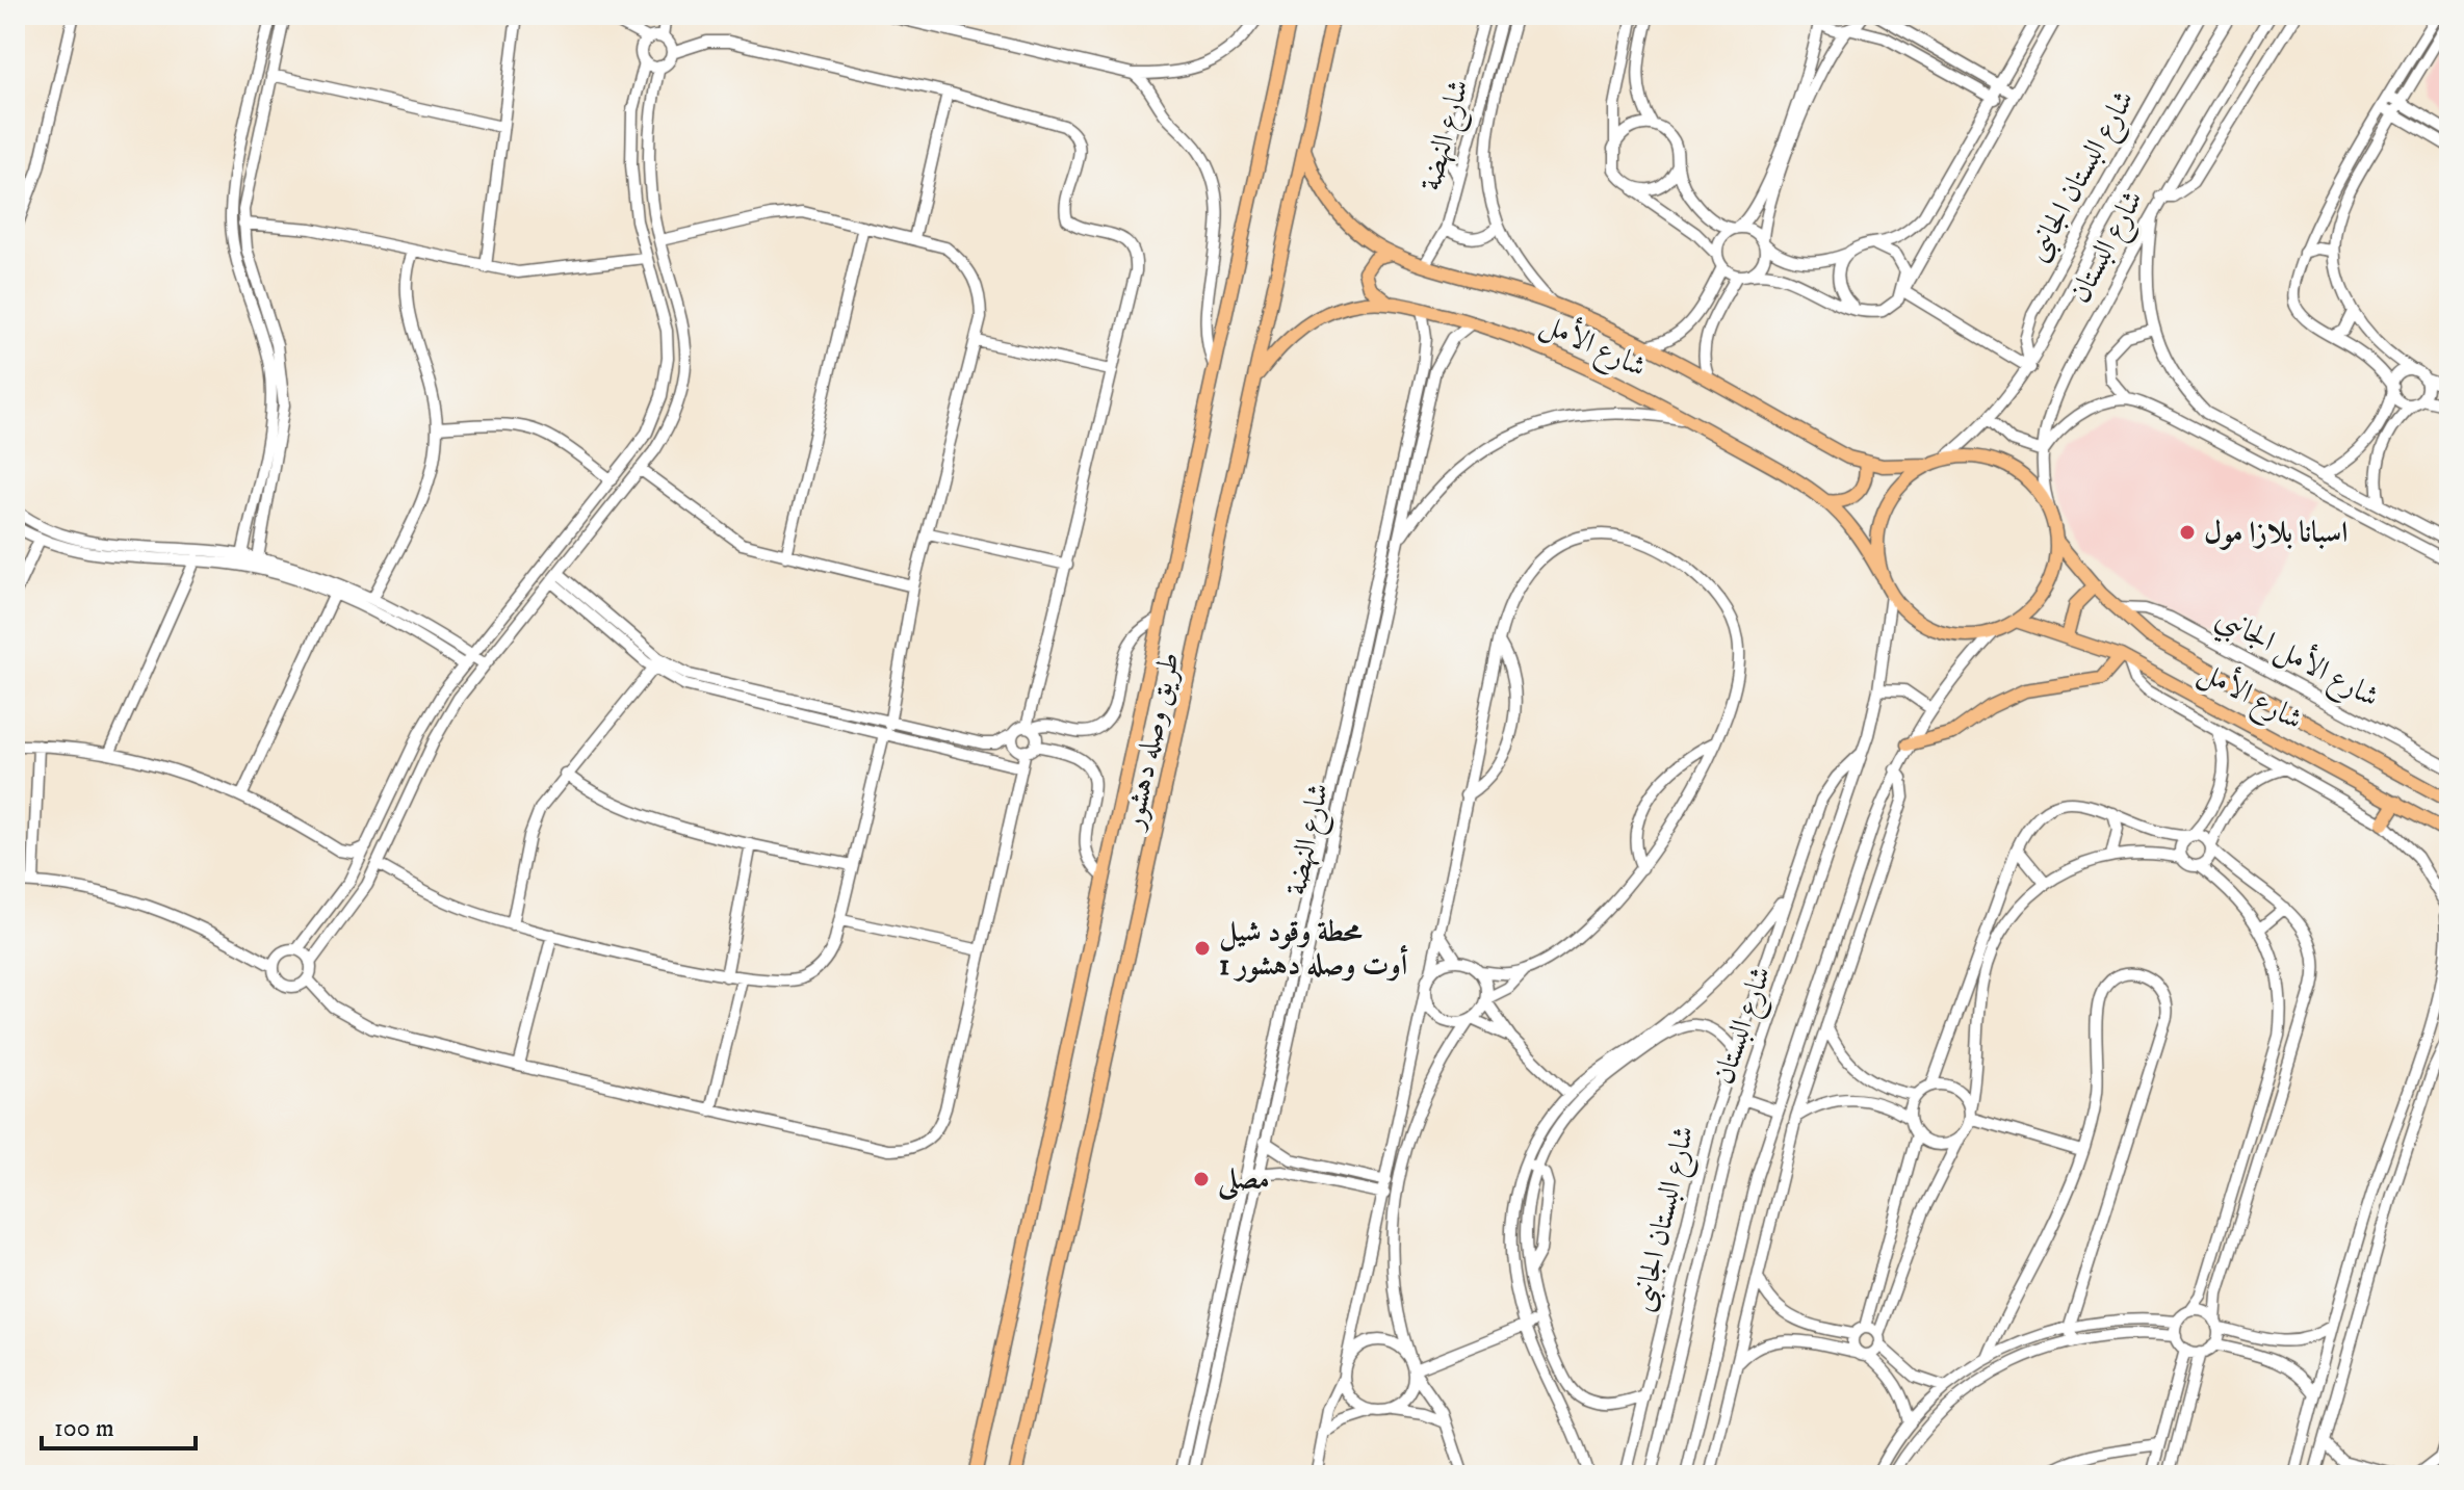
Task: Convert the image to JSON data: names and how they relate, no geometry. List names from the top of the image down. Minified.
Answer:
{"streets":{"main road":["شارع الأمل","طريق وصله دهشور"],"street":["شارع النهضة","شارع البستان الجانبى","شارع البستان","شارع الأمل الجانبي"]},"crossings":[["شارع النهضة","شارع الأمل"],["شارع البستان الجانبى","شارع البستان"],["شارع البستان","شارع الأمل"],["شارع الأمل","شارع الأمل الجانبي"],["شارع الأمل","طريق وصله دهشور"]],"places":["اسبانا بلازا مول","محطة وقود شيل أوت وصله دهشور 1","مصلى"],"scale_bar":"100 m"}
